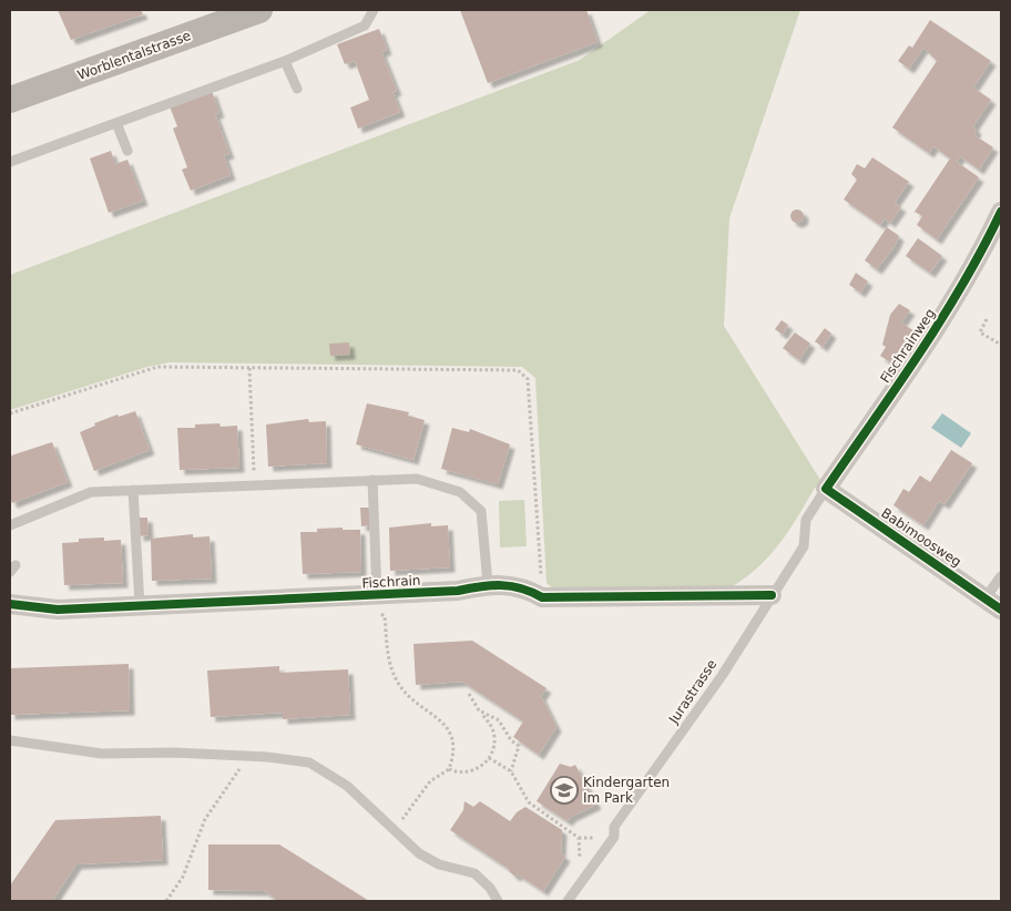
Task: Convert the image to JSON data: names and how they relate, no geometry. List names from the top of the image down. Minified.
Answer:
{"streets":{"main road":["Worblentalstrasse"],"street":["Fischrainweg","Babimoosweg","Fischrain"],"lane":["Jurastrasse"]},"crossings":[["Fischrainweg","Babimoosweg"],["Fischrainweg","Jurastrasse"],["Babimoosweg","Jurastrasse"],["Fischrain","Jurastrasse"]],"places":{"school or university":["Kindergarten Im Park"]}}
